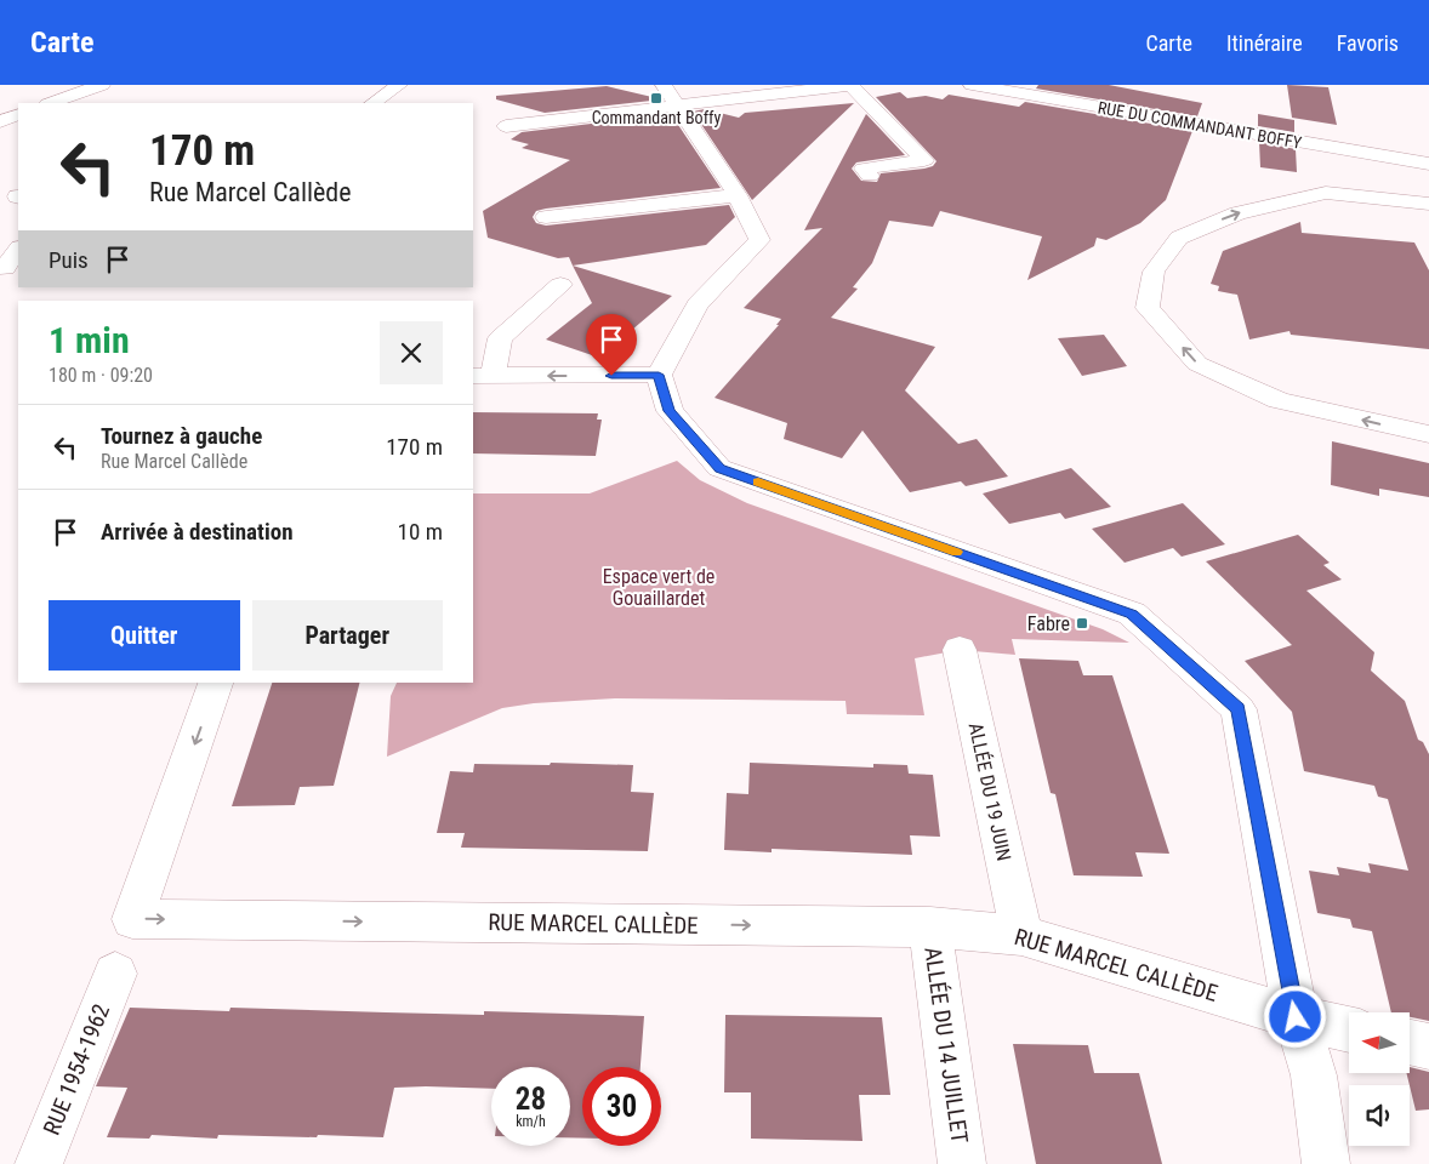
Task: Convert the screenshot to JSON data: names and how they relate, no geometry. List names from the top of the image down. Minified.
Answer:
{"streets":{"street":["RUE DU COMMANDANT BOFFY","ALLÉE DU 19 JUIN","RUE MARCEL CALLÈDE","ALLÉE DU 14 JUILLET","RUE 1954-1962"]},"crossings":[["ALLÉE DU 19 JUIN","RUE MARCEL CALLÈDE"],["RUE MARCEL CALLÈDE","ALLÉE DU 14 JUILLET"]],"parks":["Espace vert de Gouaillardet"],"places":{"transit":["Commandant Boffy","Fabre"]},"north":"left","page":{"header":"Carte","nav":["Carte","Itinéraire","Favoris"],"turn":["170 m","Rue Marcel Callède"],"then":"Puis","heading":["1 min","180 m · 09:20"],"list":[{"name":"Tournez à gauche","note":"Rue Marcel Callède","value":"170 m"},{"name":"Arrivée à destination","value":"10 m"}],"buttons":["Quitter","Partager"],"speed":"28 km/h","limit":"30"}}
